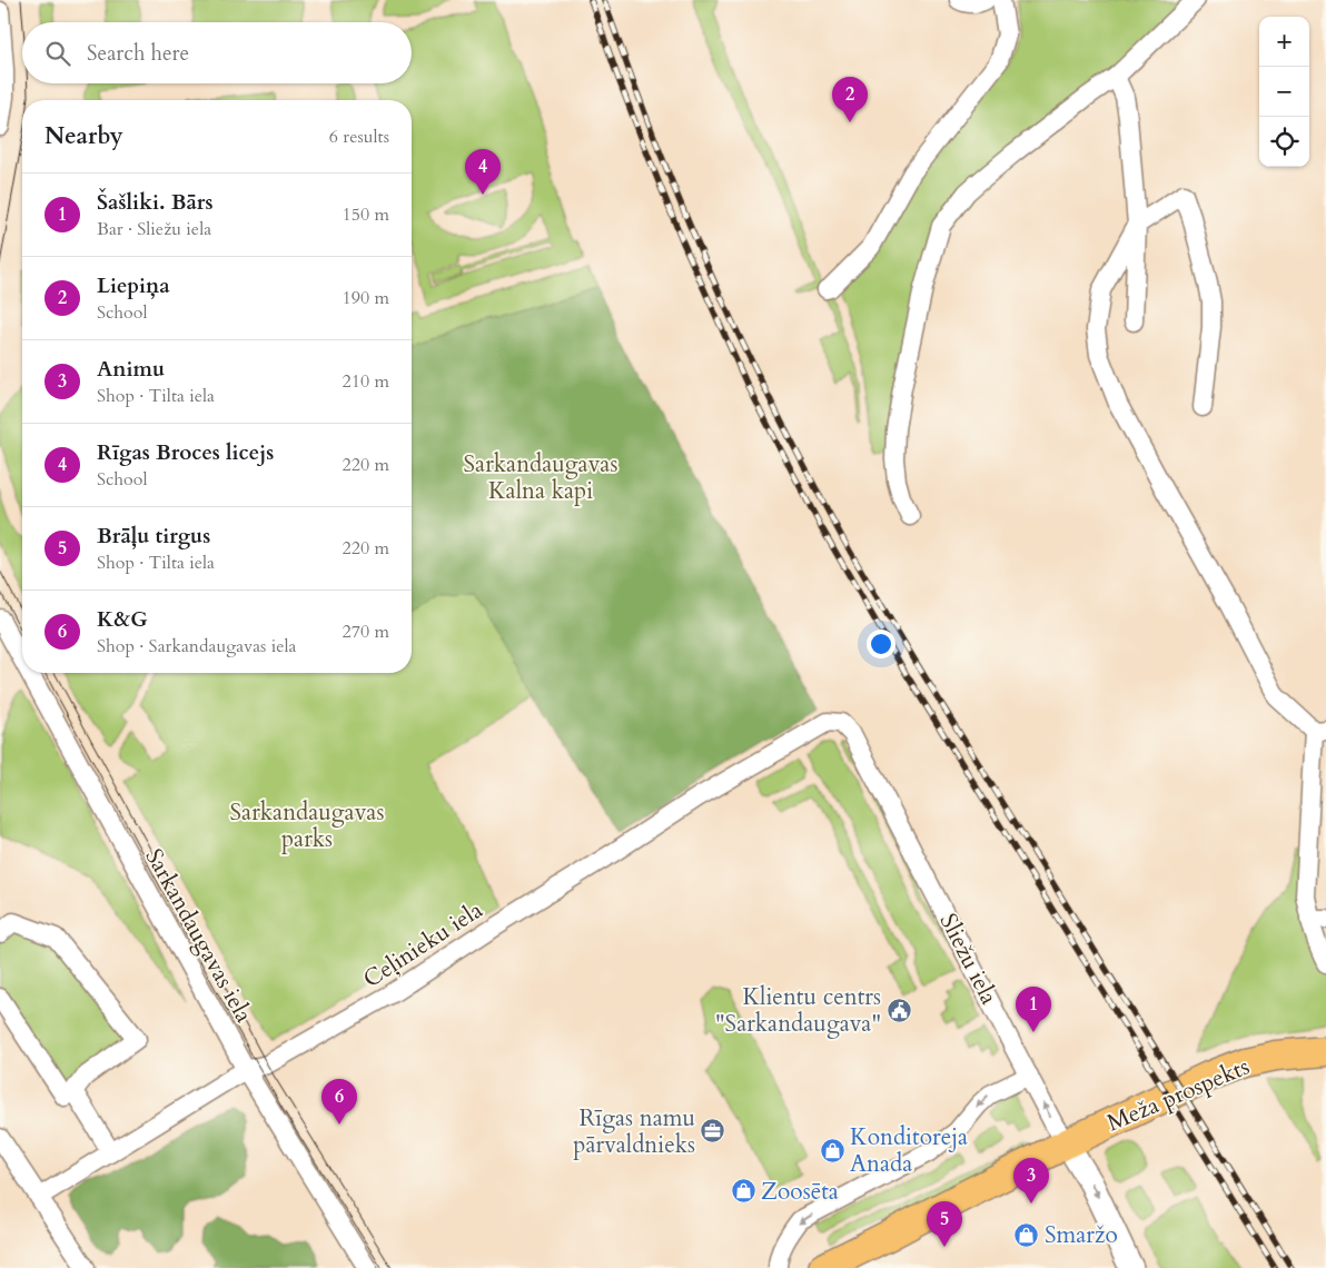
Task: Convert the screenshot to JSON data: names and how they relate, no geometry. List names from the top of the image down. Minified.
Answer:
{"streets":{"main road":["Meža prospekts"],"street":["Sarkandaugavas iela","Ceļinieku iela","Sliežu iela"]},"crossings":[["Sarkandaugavas iela","Ceļinieku iela"],["Ceļinieku iela","Sliežu iela"],["Sliežu iela","Meža prospekts"]],"parks":["Sarkandaugavas Kalna kapi","Sarkandaugavas parks"],"places":{"public building":["Klientu centrs \"Sarkandaugava\""],"office":["Rīgas namu pārvaldnieks"],"shop":["Konditoreja Anada","Zoosēta","Smaržo"]},"page":{"map_buttons":["+","−"],"search":"Search here","pins":["2","4","1","6","3","5"],"heading":["Nearby","6 results"],"list":[{"mark":"1","name":"Šašliki. Bārs","note":"Bar · Sliežu iela","value":"150 m"},{"mark":"2","name":"Liepiņa","note":"School","value":"190 m"},{"mark":"3","name":"Animu","note":"Shop · Tilta iela","value":"210 m"},{"mark":"4","name":"Rīgas Broces licejs","note":"School","value":"220 m"},{"mark":"5","name":"Brāļu tirgus","note":"Shop · Tilta iela","value":"220 m"},{"mark":"6","name":"K&G","note":"Shop · Sarkandaugavas iela","value":"270 m"}]}}
